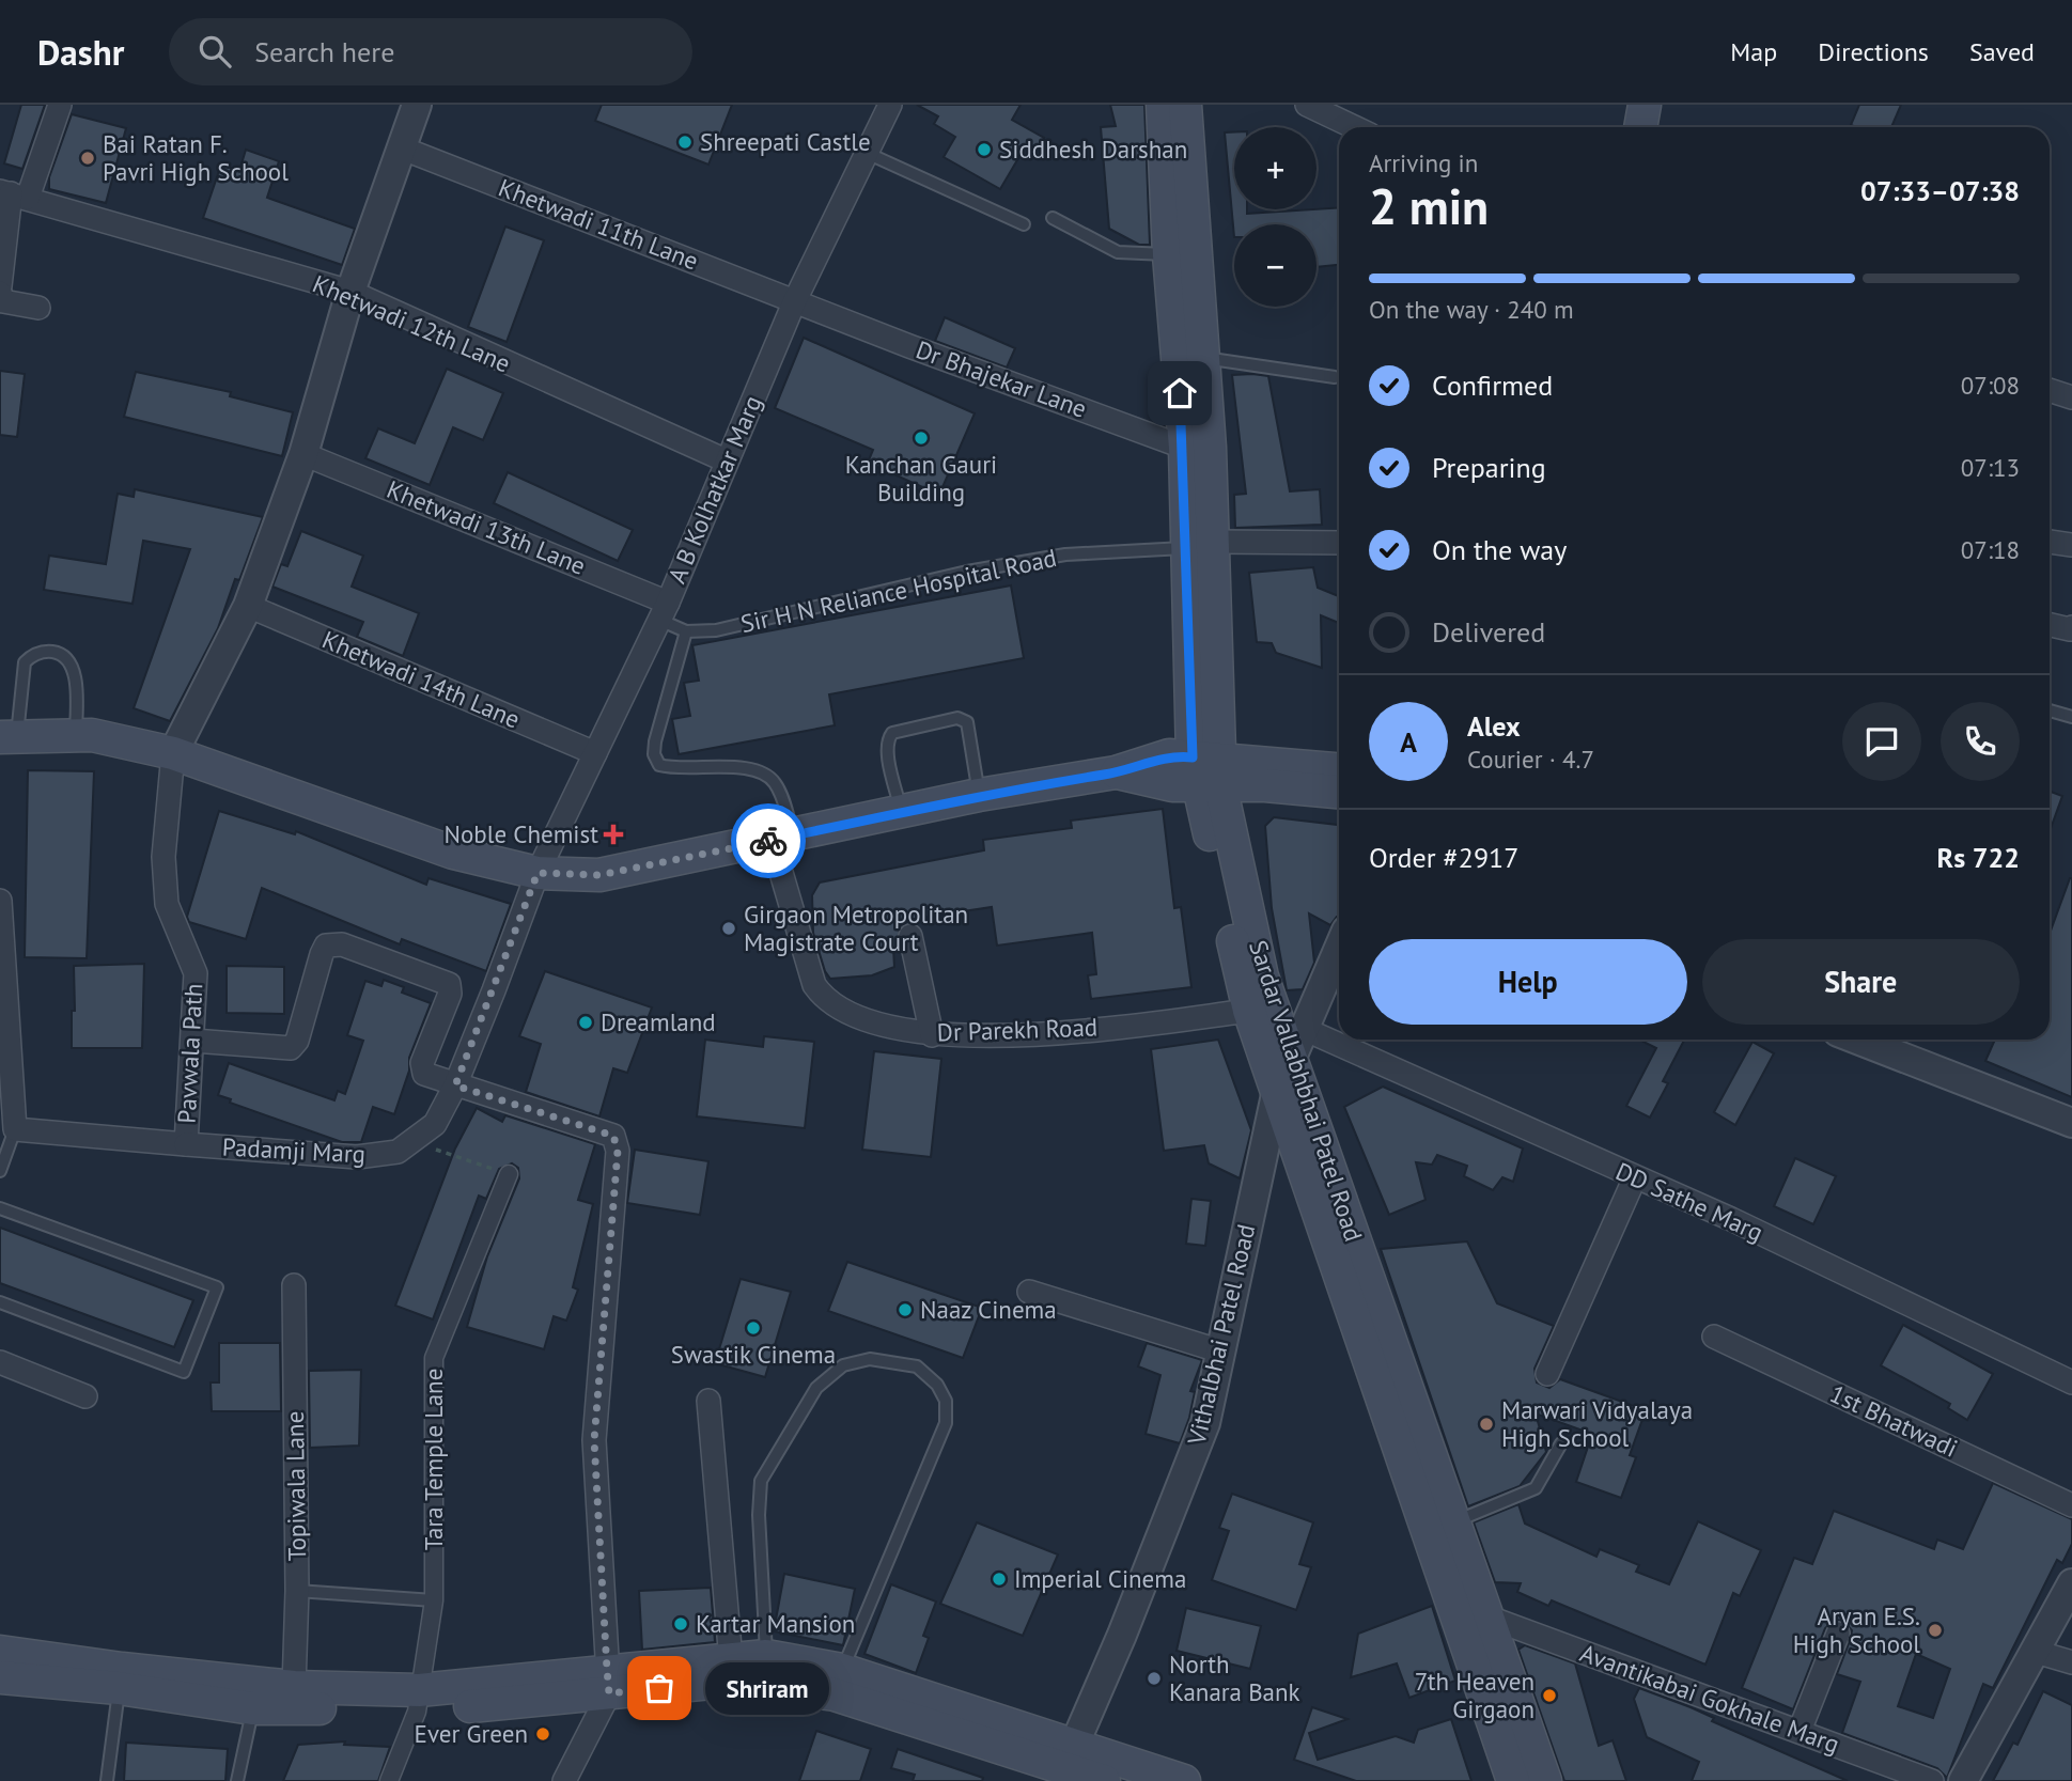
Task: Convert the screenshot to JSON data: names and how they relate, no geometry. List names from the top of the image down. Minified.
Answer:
{"streets":{"main road":["Sardar Vallabhbhai Patel Road"],"street":["Khetwadi 11th Lane","Khetwadi 12th Lane","Dr Bhajekar Lane","A B Kolhatkar Marg","Khetwadi 13th Lane","Khetwadi 14th Lane","Dr Parekh Road","Pavwala Path","Padamji Marg","DD Sathe Marg","Vithalbhai Patel Road","1st Bhatwadi","Tara Temple Lane","Topiwala Lane","Avantikabai Gokhale Marg"],"lane":["Sir H N Reliance Hospital Road"]},"crossings":[["Khetwadi 11th Lane","Dr Bhajekar Lane"],["Khetwadi 11th Lane","A B Kolhatkar Marg"],["Khetwadi 12th Lane","A B Kolhatkar Marg"],["Dr Bhajekar Lane","A B Kolhatkar Marg"],["Dr Bhajekar Lane","Sardar Vallabhbhai Patel Road"],["A B Kolhatkar Marg","Khetwadi 13th Lane"],["A B Kolhatkar Marg","Sir H N Reliance Hospital Road"],["A B Kolhatkar Marg","Khetwadi 14th Lane"],["A B Kolhatkar Marg","Padamji Marg"],["Khetwadi 13th Lane","Sir H N Reliance Hospital Road"],["Sir H N Reliance Hospital Road","Sardar Vallabhbhai Patel Road"],["Dr Parekh Road","Sardar Vallabhbhai Patel Road"],["Pavwala Path","Padamji Marg"],["Sardar Vallabhbhai Patel Road","Vithalbhai Patel Road"],["Sardar Vallabhbhai Patel Road","Avantikabai Gokhale Marg"]],"places":{"other":["Shreepati Castle","Siddhesh Darshan","Bai Ratan F. Pavri High School","Kanchan Gauri Building","Girgaon Metropolitan Magistrate Court","Dreamland","Naaz Cinema","Swastik Cinema","Marwari Vidyalaya High School","Imperial Cinema","Kartar Mansion","Aryan E.S. High School","North Kanara Bank","Shriram","7th Heaven Girgaon","Ever Green"],"health":["Noble Chemist"]},"page":{"header":"Dashr","search":"Search here","nav":["Map","Directions","Saved"],"map_buttons":["+","−"],"heading":["2 min","Arriving in","07:33–07:38"],"panel":["Alex","Courier · 4.7","Order #2917","Rs 722"],"bar":"On the way · 240 m","list":[["Confirmed","07:08"],["Preparing","07:13"],["On the way","07:18"],"Delivered"],"round":"A","buttons":["Help","Share"],"bubble":"Shriram"}}
